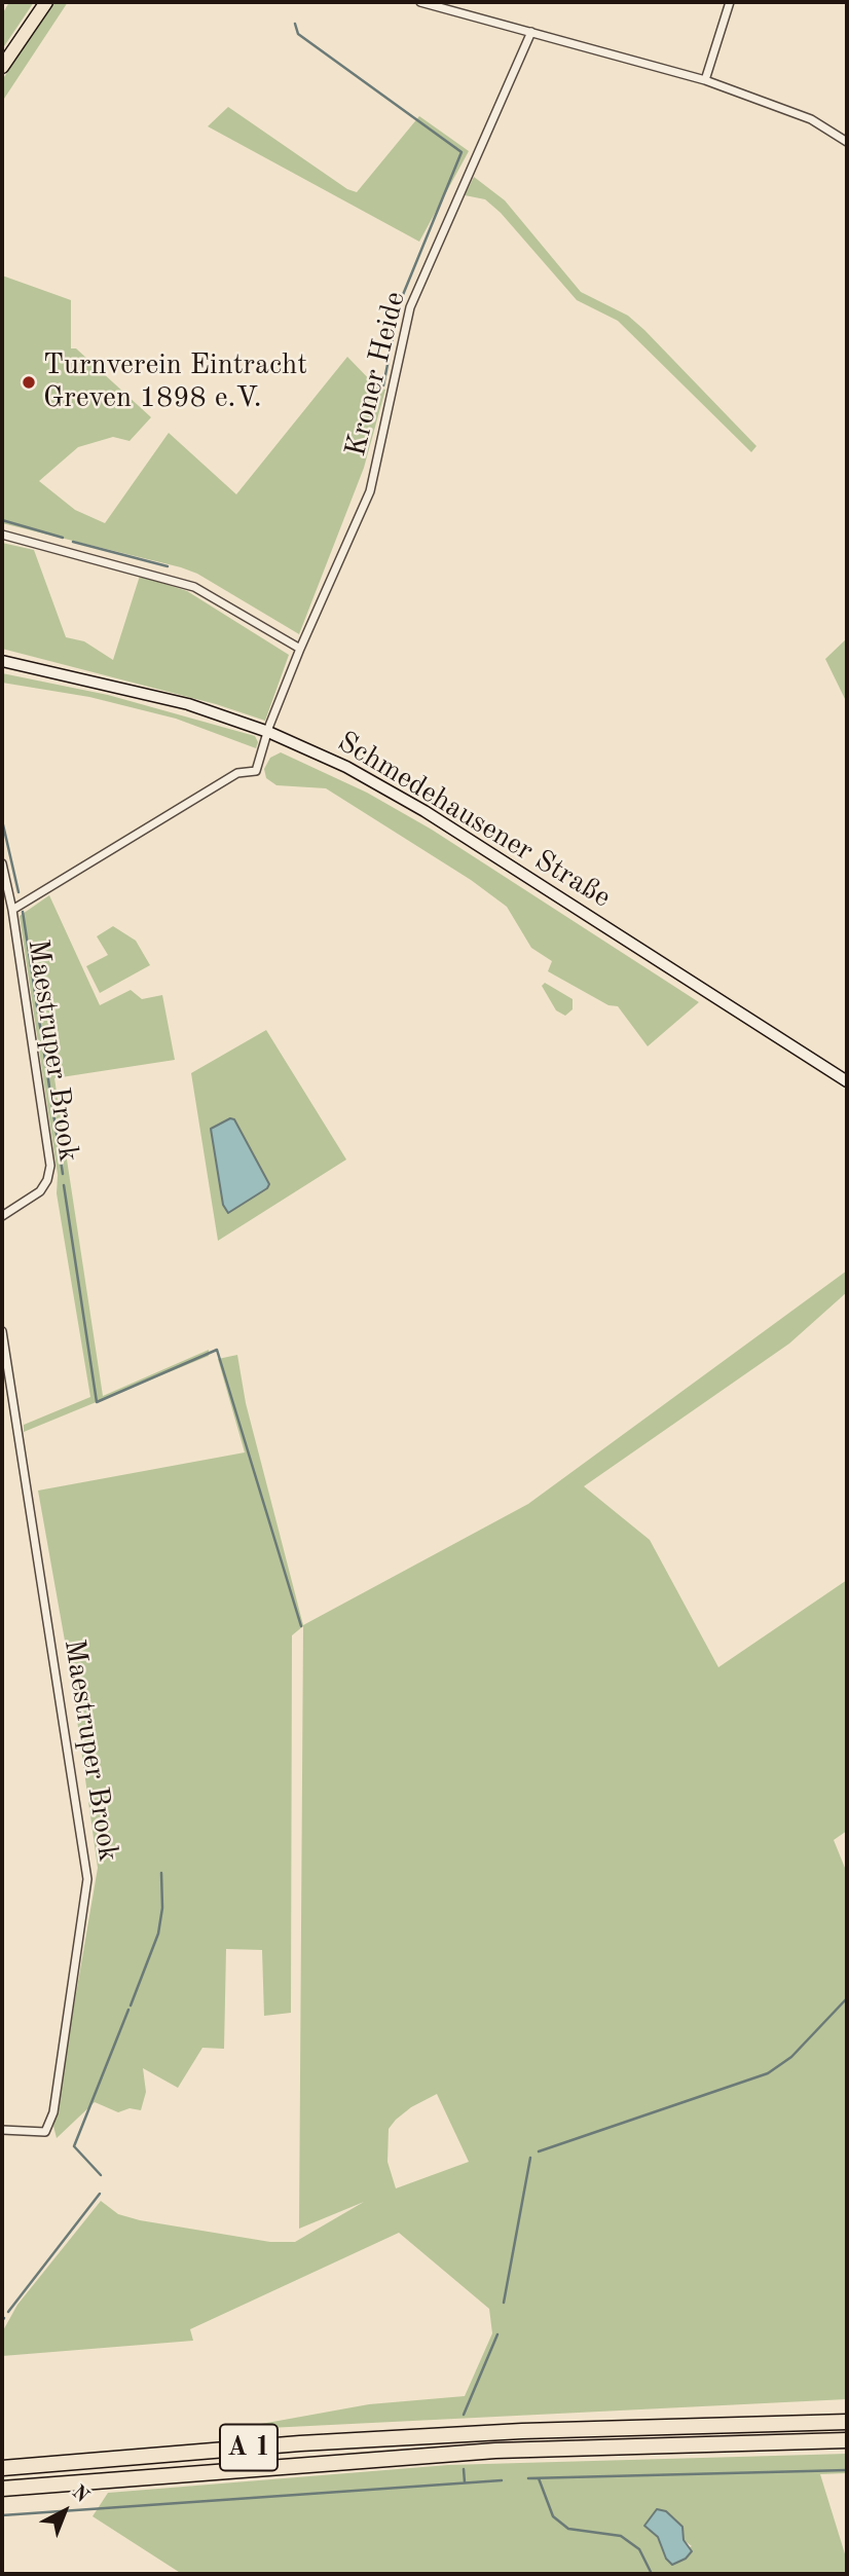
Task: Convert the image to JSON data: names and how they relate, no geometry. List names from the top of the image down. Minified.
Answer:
{"streets":{"highway":["A 1"],"main road":["Schmedehausener Straße"],"street":["Kroner Heide","Maestruper Brook"]},"crossings":[["Kroner Heide","Schmedehausener Straße"],["Kroner Heide","Maestruper Brook"],["Schmedehausener Straße","Maestruper Brook"]],"places":["Turnverein Eintracht Greven 1898 e.V."],"north":"top right"}
